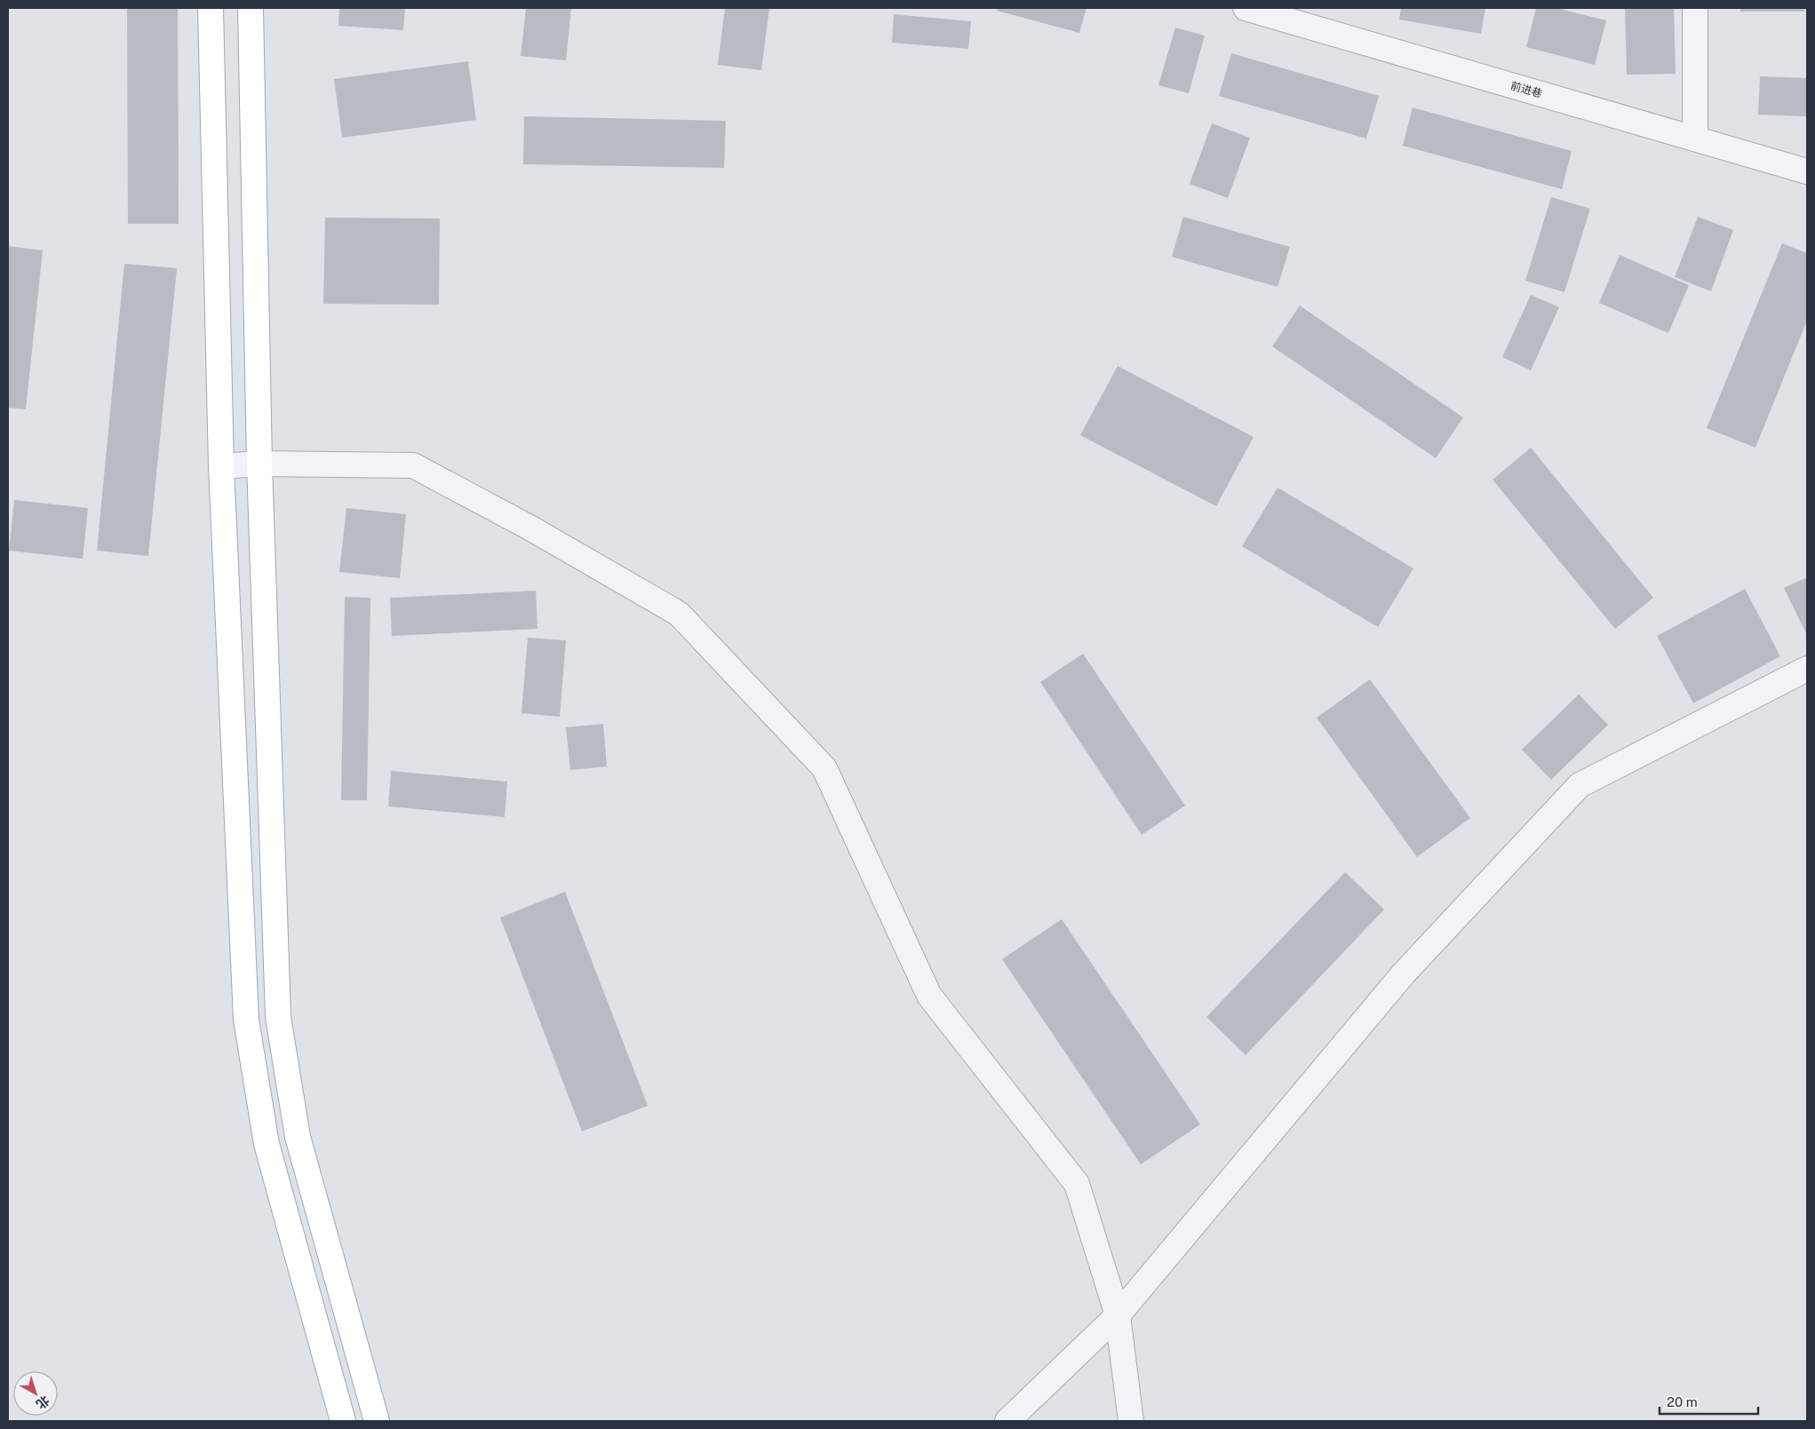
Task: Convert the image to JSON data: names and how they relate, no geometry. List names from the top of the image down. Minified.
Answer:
{"streets":{"street":["前进巷"]},"scale_bar":"20 m","north":"bottom right"}
